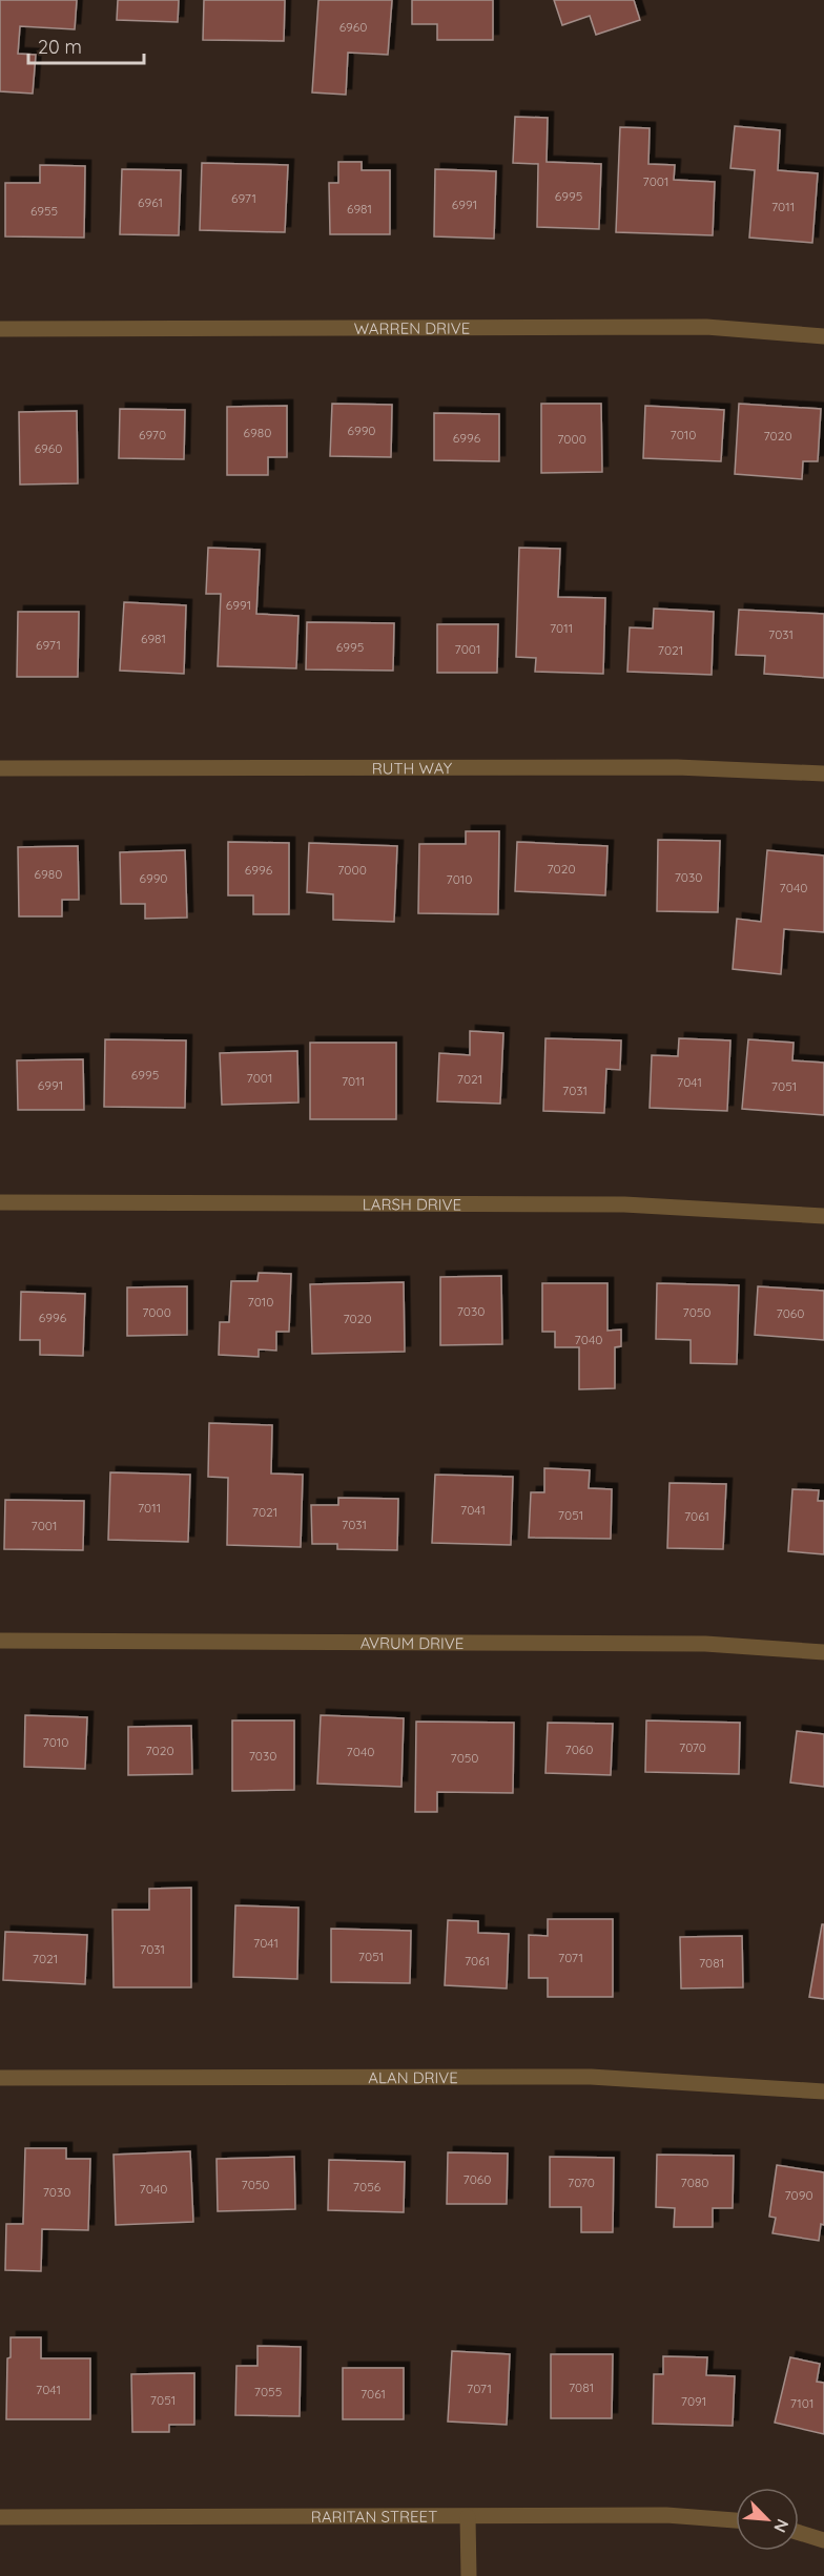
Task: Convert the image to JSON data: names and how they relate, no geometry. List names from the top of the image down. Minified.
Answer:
{"streets":{"street":["WARREN DRIVE","RUTH WAY","LARSH DRIVE","AVRUM DRIVE","ALAN DRIVE","RARITAN STREET"]},"house_numbers":["6960","7001","6995","6971","6961","6991","7011","6981","6955","6990","6980","6970","7010","7020","6996","7000","6960","6991","7011","7031","6981","6971","6995","7001","7021","7020","6996","7000","6980","7030","6990","7010","7040","6995","7001","7021","7011","7041","6991","7051","7031","7010","7030","7000","7050","7060","6996","7020","7040","7011","7041","7021","7051","7061","7031","7001","7010","7070","7060","7020","7040","7030","7050","7041","7031","7051","7071","7021","7061","7081","7060","7070","7080","7050","7056","7040","7030","7090","7081","7071","7041","7055","7061","7051","7091","7101"],"scale_bar":"20 m","north":"bottom right"}
